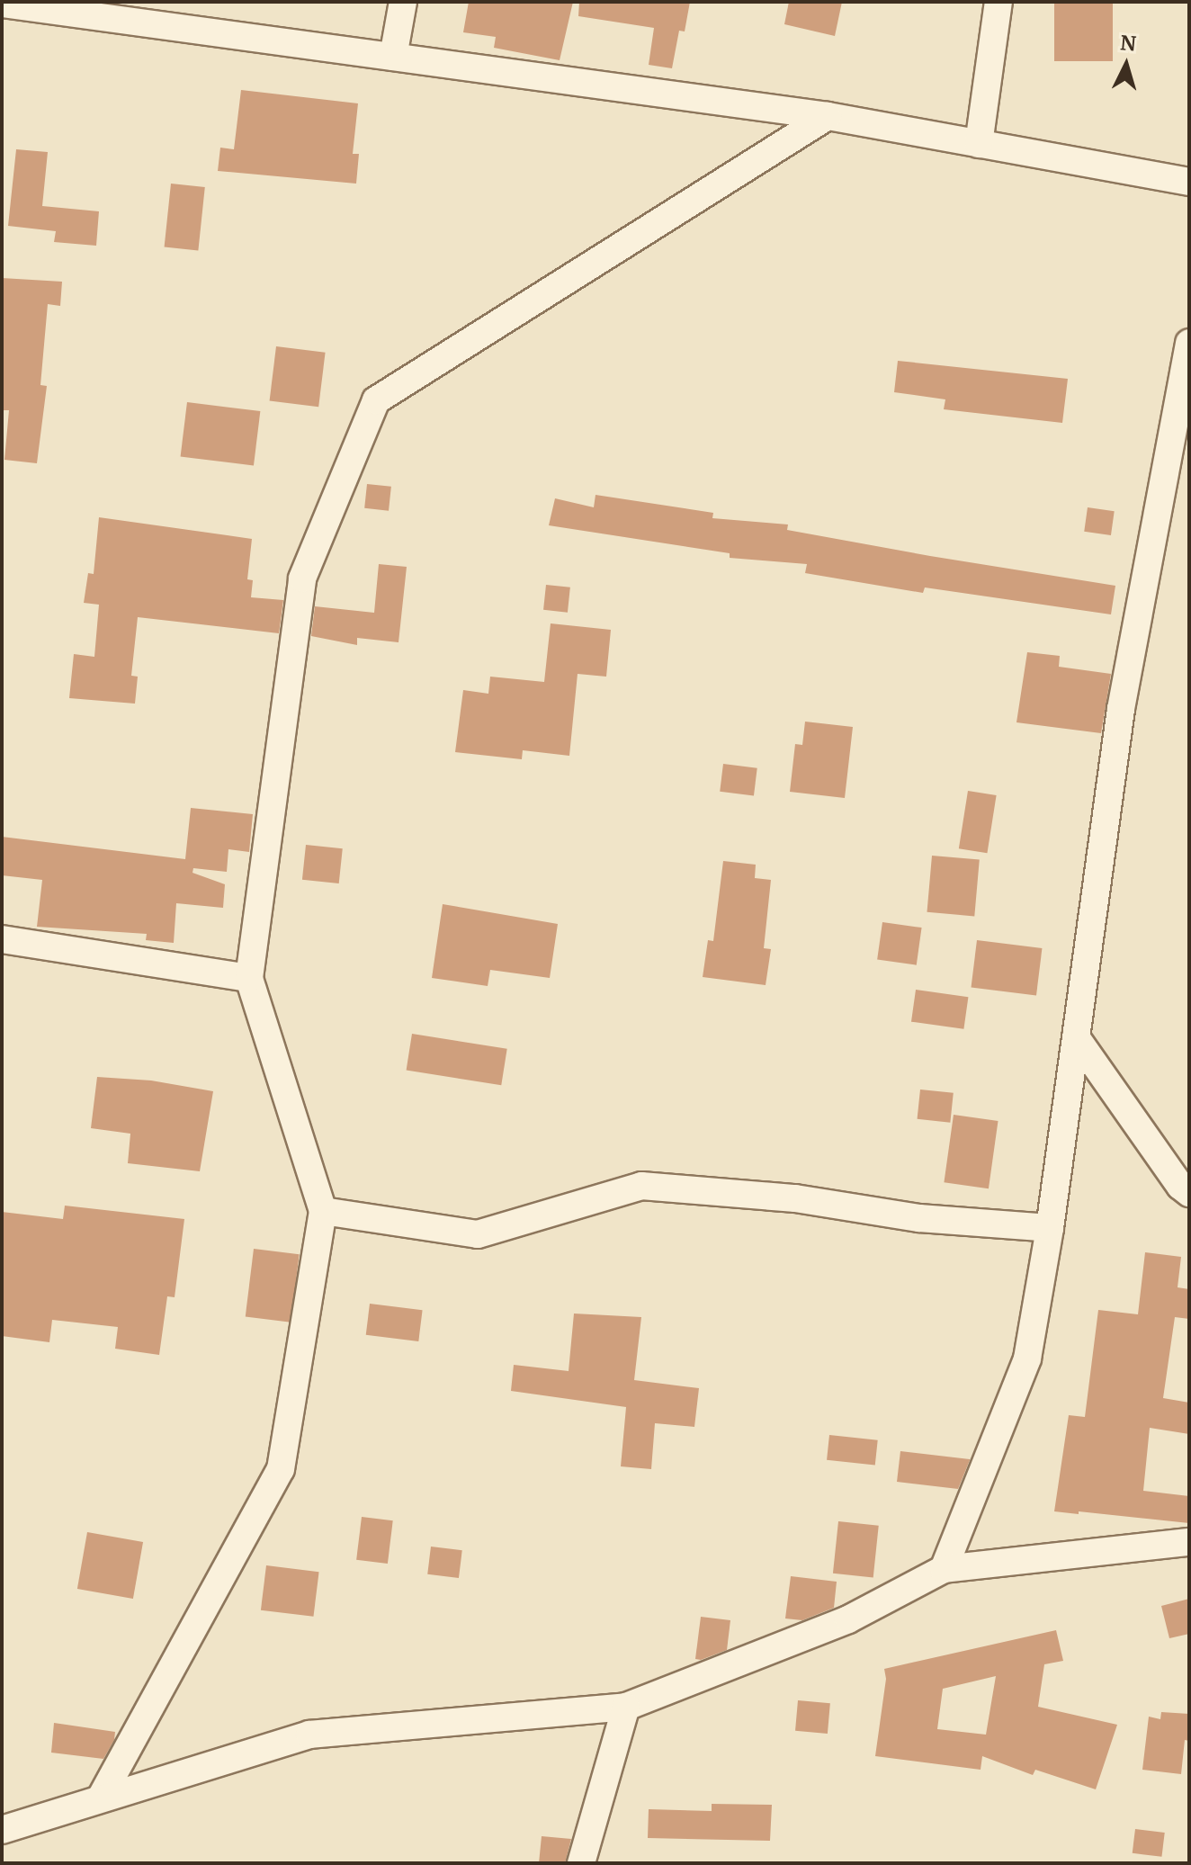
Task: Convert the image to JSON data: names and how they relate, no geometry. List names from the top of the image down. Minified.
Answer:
{"north":"top"}
